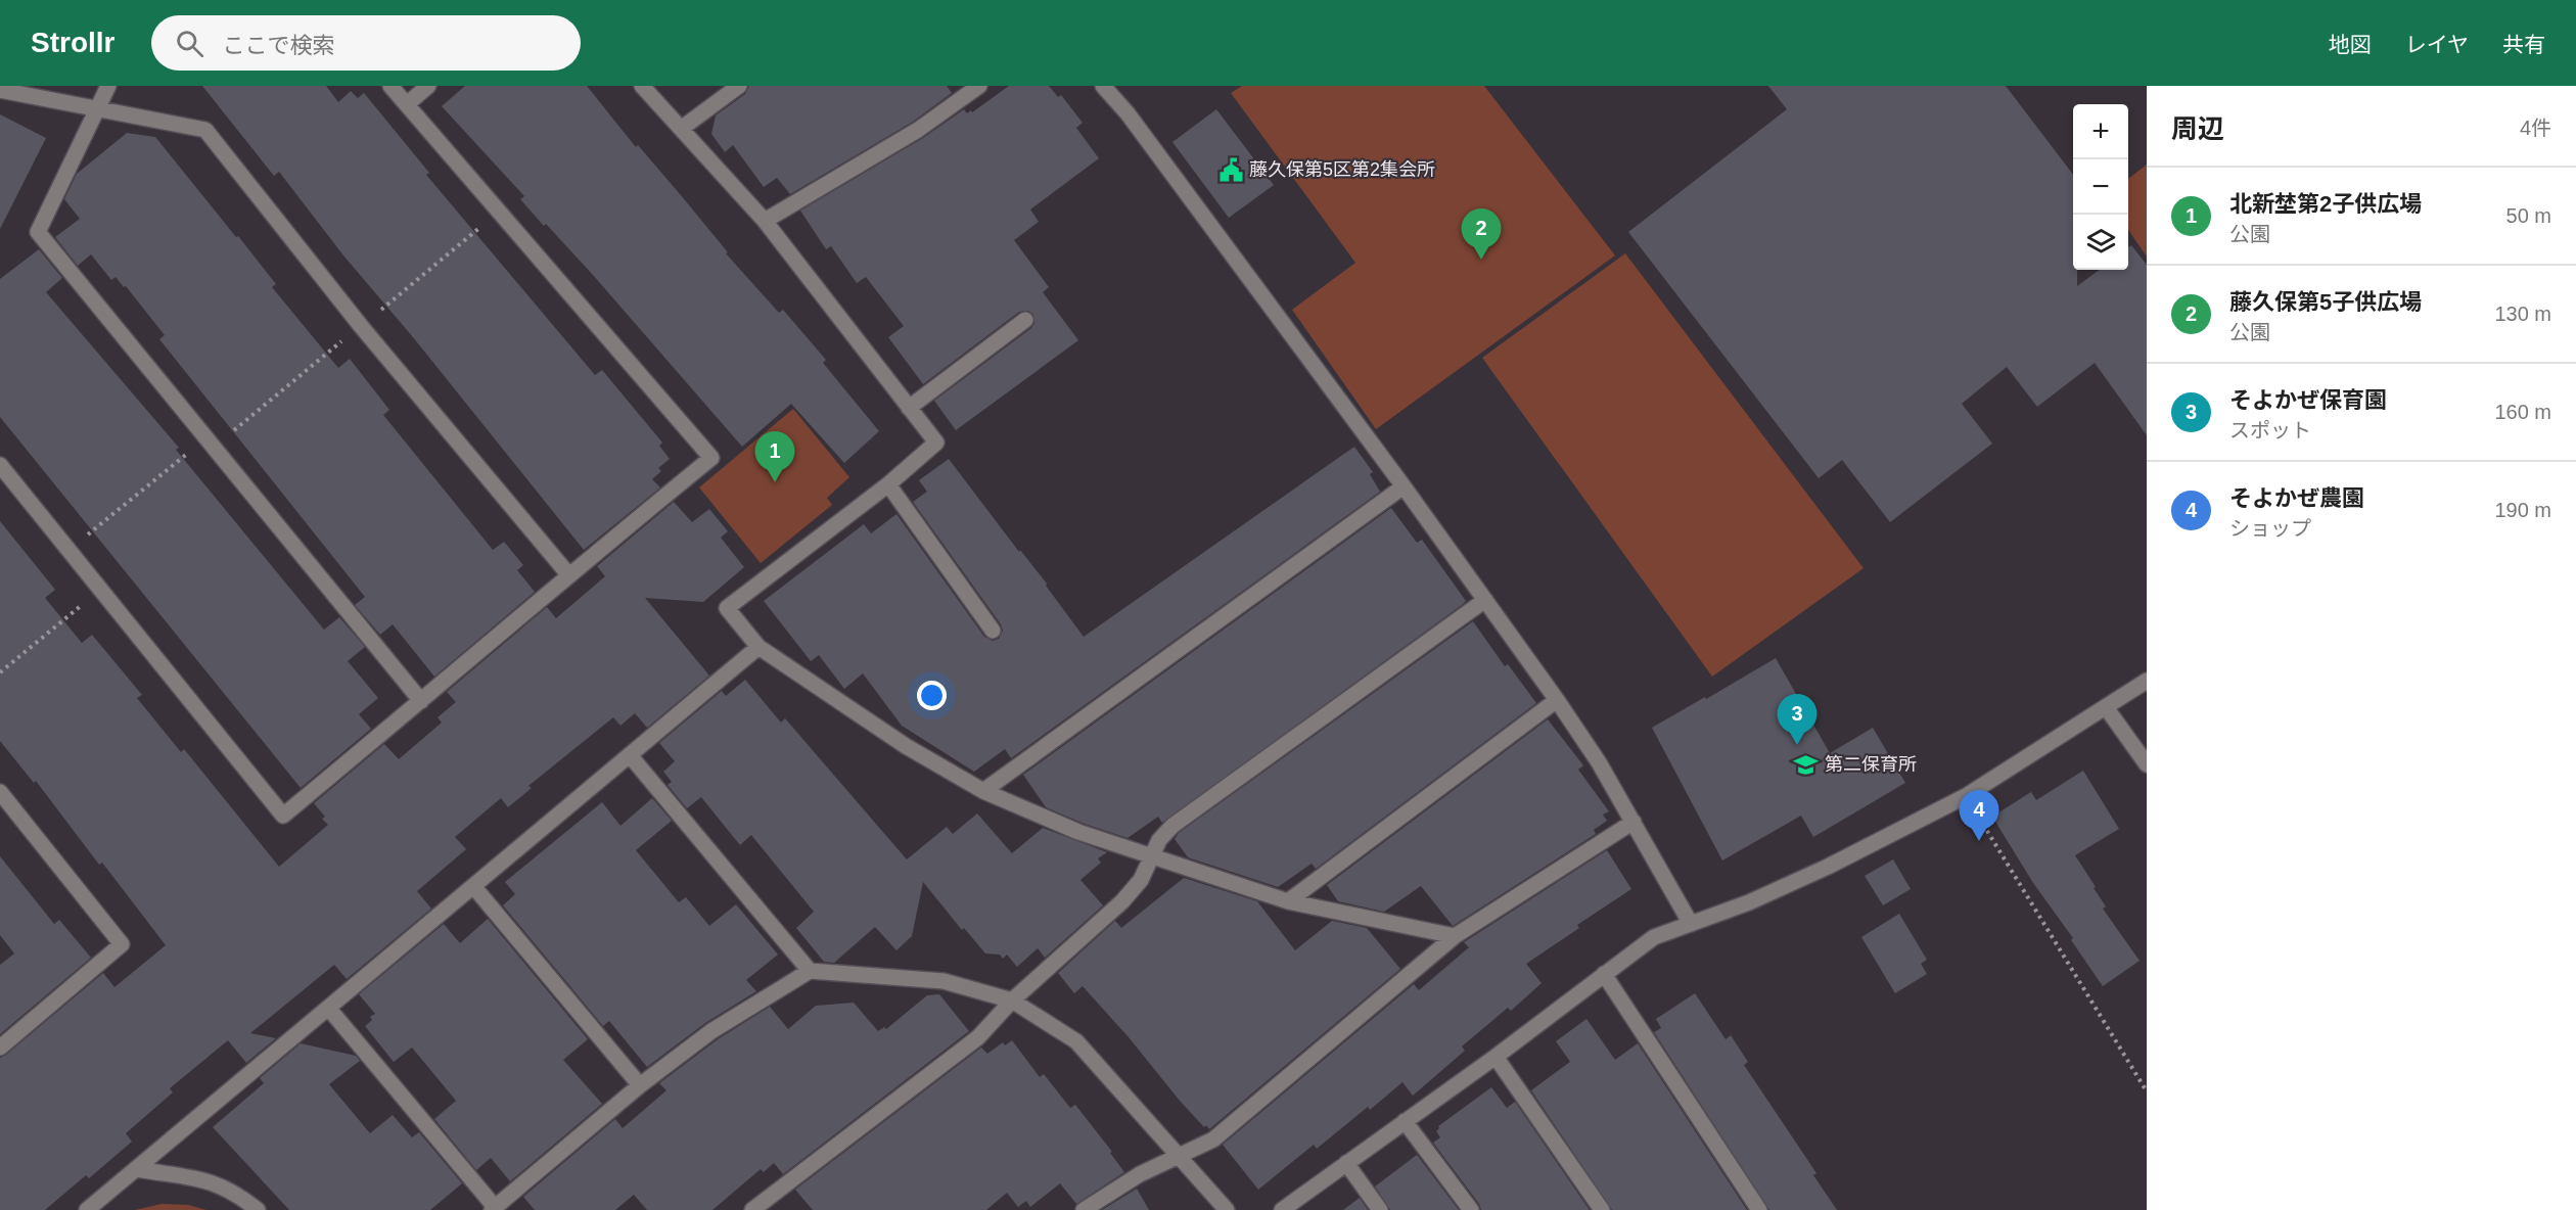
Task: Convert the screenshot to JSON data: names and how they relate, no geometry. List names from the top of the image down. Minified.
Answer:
{"places":{"public building":["藤久保第5区第2集会所"],"school or university":["第二保育所"]},"page":{"header":"Strollr","search":"ここで検索","nav":["地図","レイヤ","共有"],"heading":["周辺","4件"],"map_buttons":["+","−"],"list":[{"mark":"1","name":"北新埜第2子供広場","note":"公園","value":"50 m"},{"mark":"2","name":"藤久保第5子供広場","note":"公園","value":"130 m"},{"mark":"3","name":"そよかぜ保育園","note":"スポット","value":"160 m"},{"mark":"4","name":"そよかぜ農園","note":"ショップ","value":"190 m"}],"pins":["2","1","3","4"]}}
